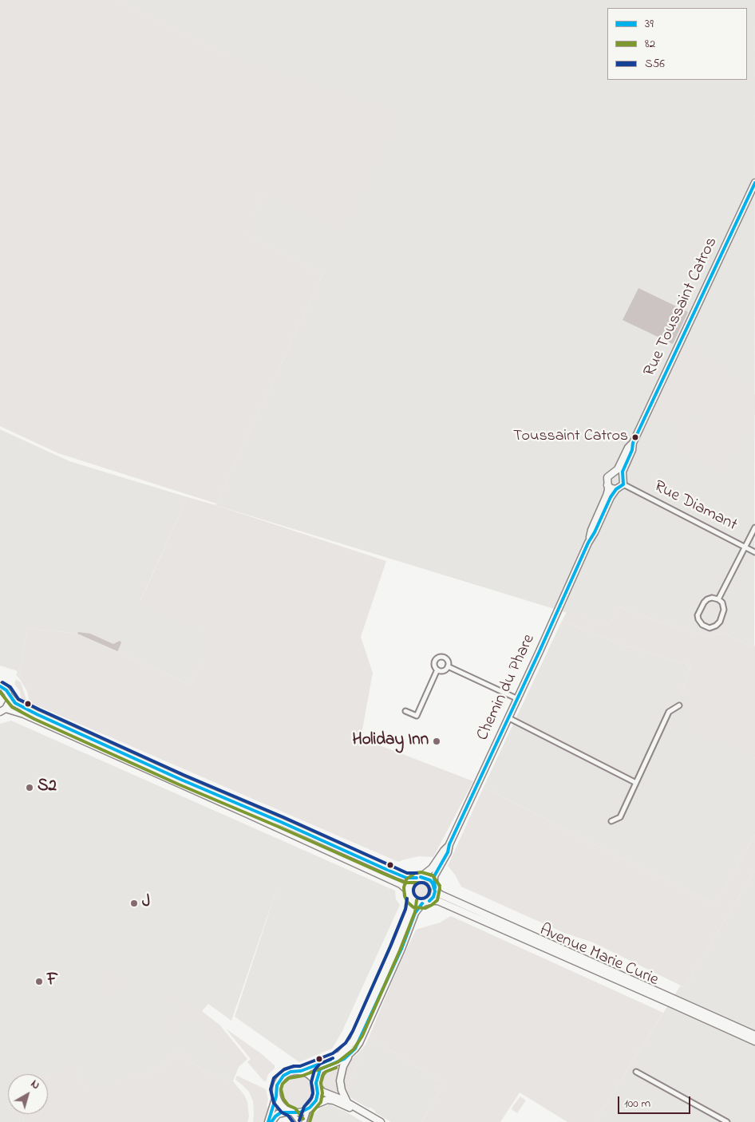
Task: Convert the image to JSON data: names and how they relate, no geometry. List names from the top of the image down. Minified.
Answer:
{"streets":{"main road":["Rue Toussaint Catros","Chemin du Phare","Avenue Marie Curie"],"street":["Rue Diamant"]},"crossings":[["Rue Toussaint Catros","Rue Diamant"],["Rue Toussaint Catros","Chemin du Phare"],["Rue Diamant","Chemin du Phare"],["Chemin du Phare","Avenue Marie Curie"]],"places":["Toussaint Catros","Holiday Inn","S2","J","F"],"lines":["transit line 39","transit line S56","transit line 82"],"legend":["39","82","S56"],"scale_bar":"100 m","north":"top right"}
